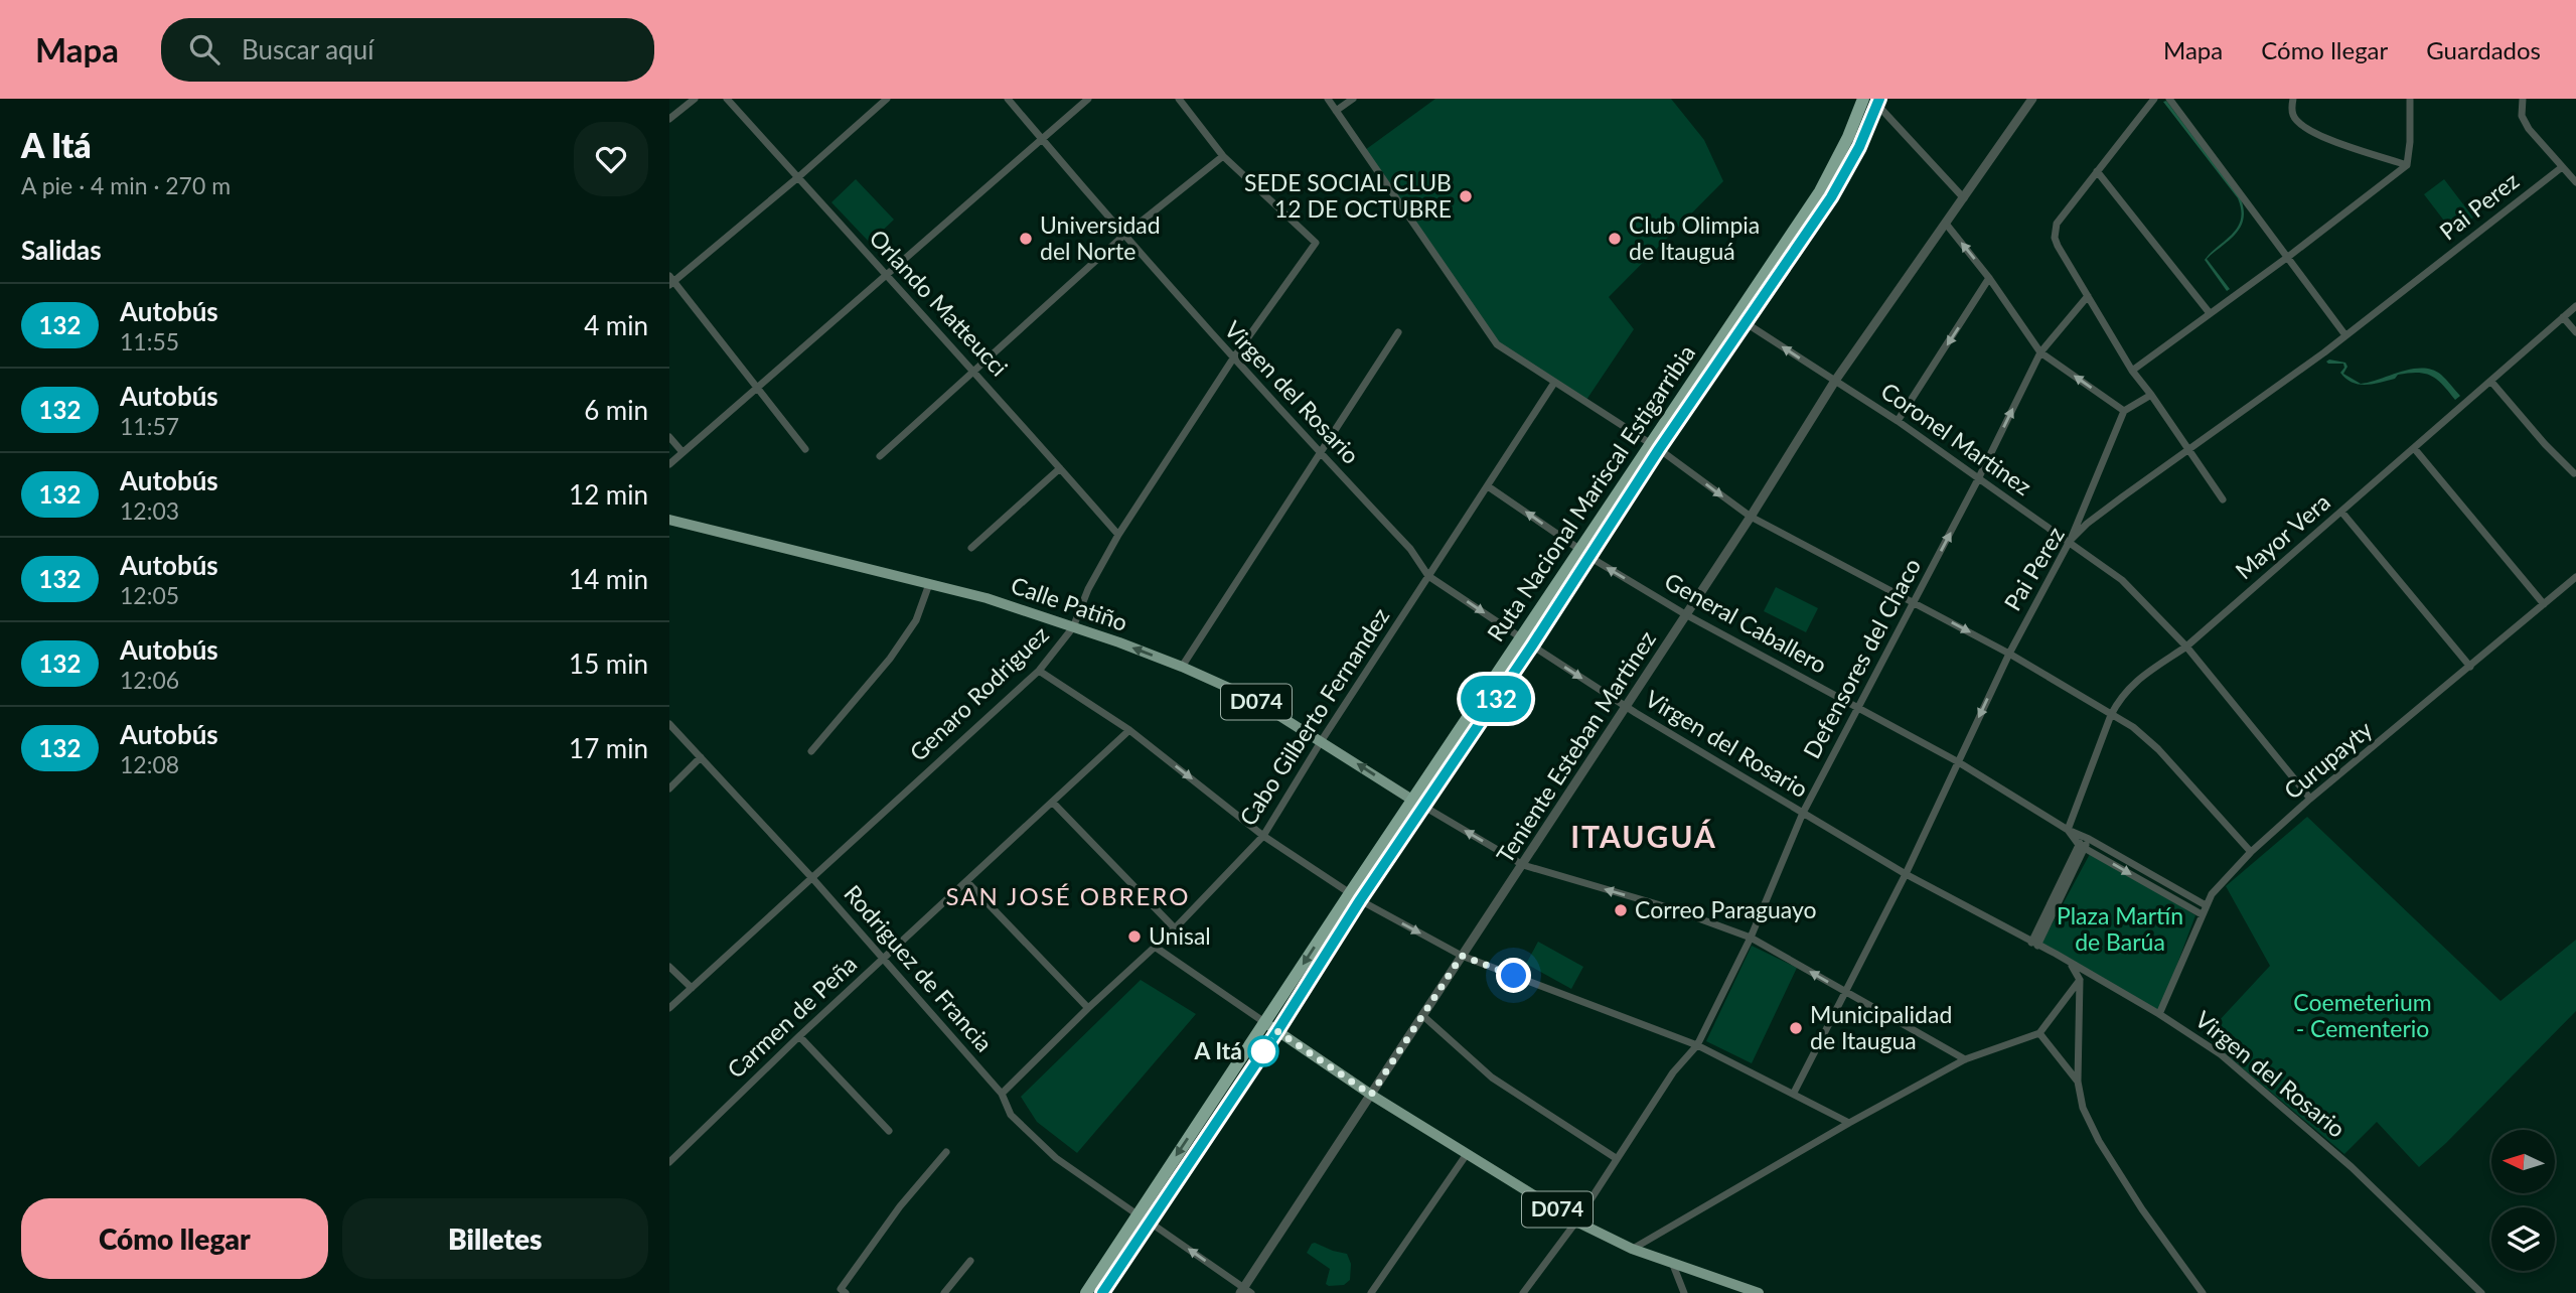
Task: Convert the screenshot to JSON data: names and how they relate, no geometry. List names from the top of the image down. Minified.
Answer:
{"streets":{"highway":["Ruta Nacional Mariscal Estigarribia"],"main road":["Calle Patiño","D074"],"street":["Pai Perez","Orlando Matteucci","Virgen del Rosario","Coronel Martinez","Mayor Vera","General Caballero","Defensores del Chaco","Genaro Rodriguez","Cabo Gilberto Fernandez","Teniente Esteban Martinez","Curupayty","Rodriguez de Francia","Carmen de Peña"]},"crossings":[["Pai Perez","Virgen del Rosario"],["Pai Perez","Coronel Martinez"],["Pai Perez","General Caballero"],["Orlando Matteucci","Genaro Rodriguez"],["Virgen del Rosario","Ruta Nacional Mariscal Estigarribia"],["Virgen del Rosario","Defensores del Chaco"],["Virgen del Rosario","Genaro Rodriguez"],["Virgen del Rosario","Cabo Gilberto Fernandez"],["Virgen del Rosario","Teniente Esteban Martinez"],["Virgen del Rosario","Curupayty"],["Coronel Martinez","Ruta Nacional Mariscal Estigarribia"],["Coronel Martinez","Mayor Vera"],["Coronel Martinez","Defensores del Chaco"],["Coronel Martinez","Teniente Esteban Martinez"],["Coronel Martinez","Curupayty"],["Ruta Nacional Mariscal Estigarribia","Calle Patiño"],["Ruta Nacional Mariscal Estigarribia","General Caballero"],["Ruta Nacional Mariscal Estigarribia","D074"],["Ruta Nacional Mariscal Estigarribia","Rodriguez de Francia"],["Mayor Vera","General Caballero"],["Calle Patiño","Genaro Rodriguez"],["Calle Patiño","Cabo Gilberto Fernandez"],["General Caballero","Defensores del Chaco"],["General Caballero","Cabo Gilberto Fernandez"],["General Caballero","Teniente Esteban Martinez"],["General Caballero","Curupayty"],["Defensores del Chaco","D074"],["Genaro Rodriguez","Rodriguez de Francia"],["D074","Teniente Esteban Martinez"],["Cabo Gilberto Fernandez","Rodriguez de Francia"],["Teniente Esteban Martinez","Rodriguez de Francia"],["Rodriguez de Francia","Carmen de Peña"]],"districts":["ITAUGUÁ","SAN JOSÉ OBRERO"],"parks":["Plaza Martín de Barúa","Coemeterium - Cementerio"],"places":["SEDE SOCIAL CLUB 12 DE OCTUBRE","Universidad del Norte","Club Olimpia de Itauguá","Correo Paraguayo","Unisal","Municipalidad de Itaugua","A Itá"],"lines":["bus line 132"],"north":"left","page":{"header":"Mapa","search":"Buscar aquí","nav":["Mapa","Cómo llegar","Guardados"],"heading":[["A Itá","A pie · 4 min · 270 m"],"Salidas"],"on_map":"132","list":[{"mark":"132","name":"Autobús","note":"11:55","value":"4 min"},{"mark":"132","name":"Autobús","note":"11:57","value":"6 min"},{"mark":"132","name":"Autobús","note":"12:03","value":"12 min"},{"mark":"132","name":"Autobús","note":"12:05","value":"14 min"},{"mark":"132","name":"Autobús","note":"12:06","value":"15 min"},{"mark":"132","name":"Autobús","note":"12:08","value":"17 min"}],"buttons":["Cómo llegar","Billetes"]}}
